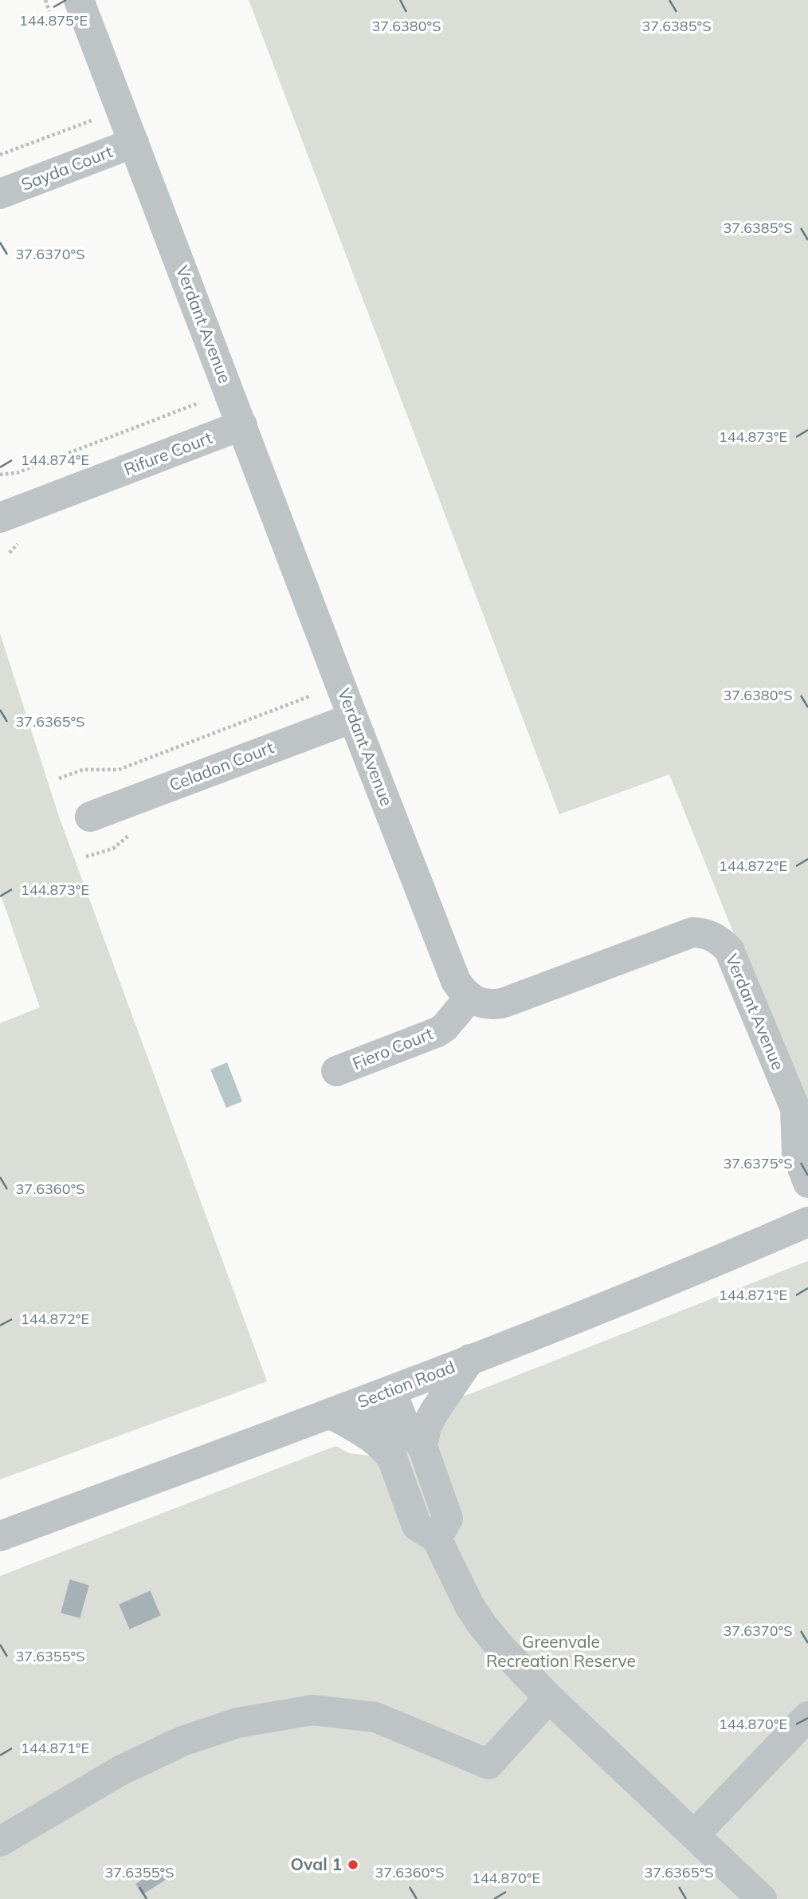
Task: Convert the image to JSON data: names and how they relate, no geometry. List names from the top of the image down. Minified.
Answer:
{"streets":{"street":["Sayda Court","Verdant Avenue","Rifure Court","Celadon Court","Fiero Court","Section Road"]},"crossings":[["Sayda Court","Verdant Avenue"],["Verdant Avenue","Rifure Court"],["Verdant Avenue","Celadon Court"],["Verdant Avenue","Fiero Court"]],"parks":["Greenvale Recreation Reserve"],"places":["Oval 1"],"coordinates":["144.875°E","37.6380°S","37.6385°S","37.6370°S","144.873°E","144.874°E","37.6365°S","144.872°E","37.6375°S","37.6360°S","144.871°E","37.6355°S","144.870°E"]}
